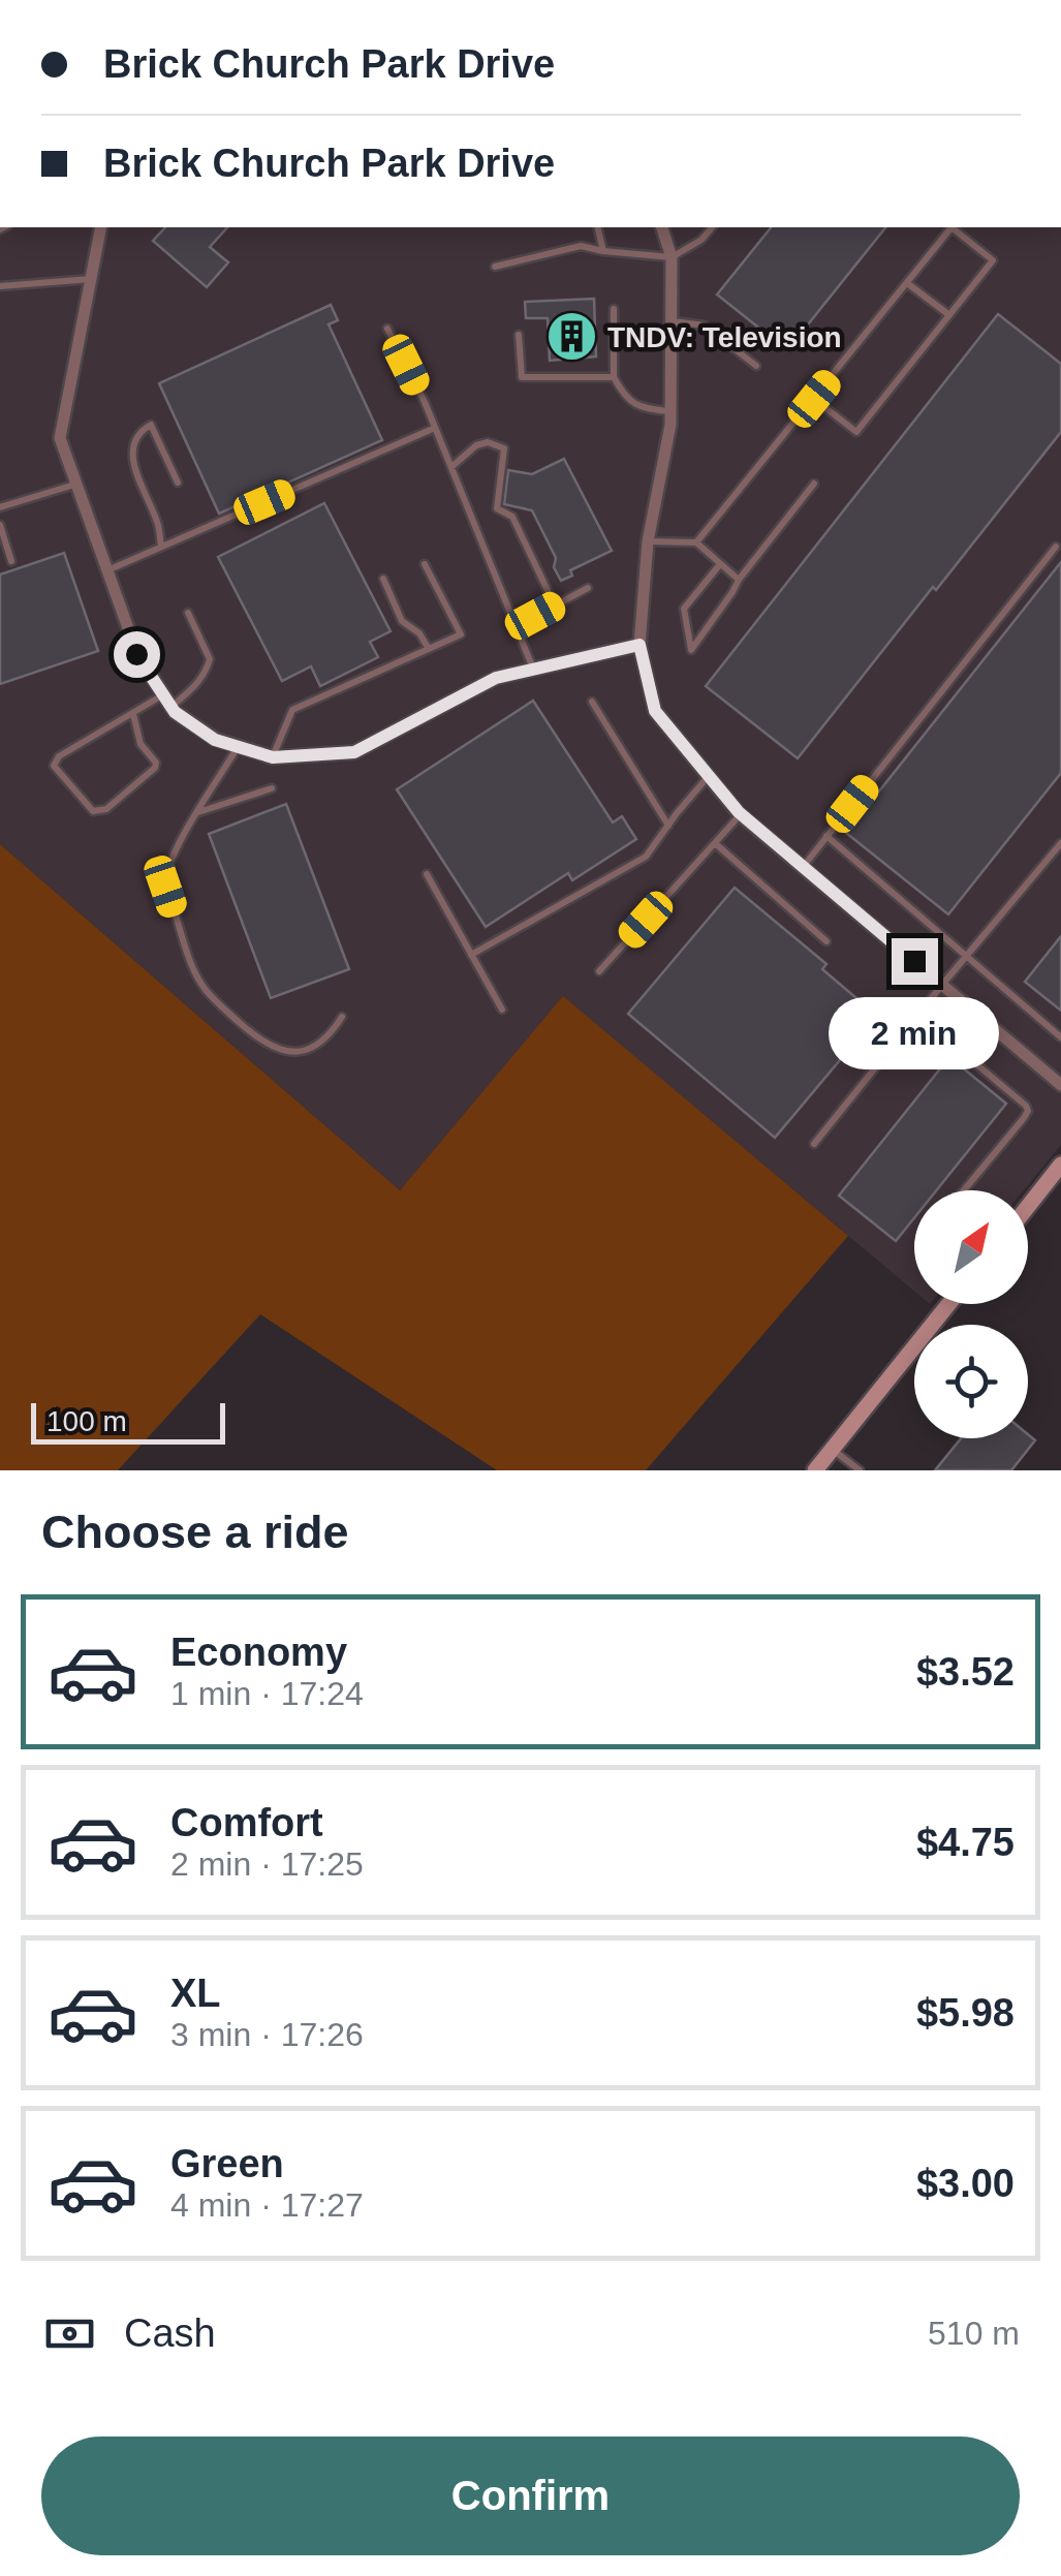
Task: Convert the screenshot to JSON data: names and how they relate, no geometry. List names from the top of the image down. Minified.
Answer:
{"places":{"building":["TNDV: Television"]},"scale_bar":"100 m","north":"top right","page":{"banner":["Brick Church Park Drive","Brick Church Park Drive"],"bubble":"2 min","scale":"100 m","heading":"Choose a ride","list":[{"name":"Economy","note":"1 min · 17:24","value":"$3.52"},{"name":"Comfort","note":"2 min · 17:25","value":"$4.75"},{"name":"XL","note":"3 min · 17:26","value":"$5.98"},{"name":"Green","note":"4 min · 17:27","value":"$3.00"}],"pay":["Cash","510 m"],"buttons":"Confirm"}}
